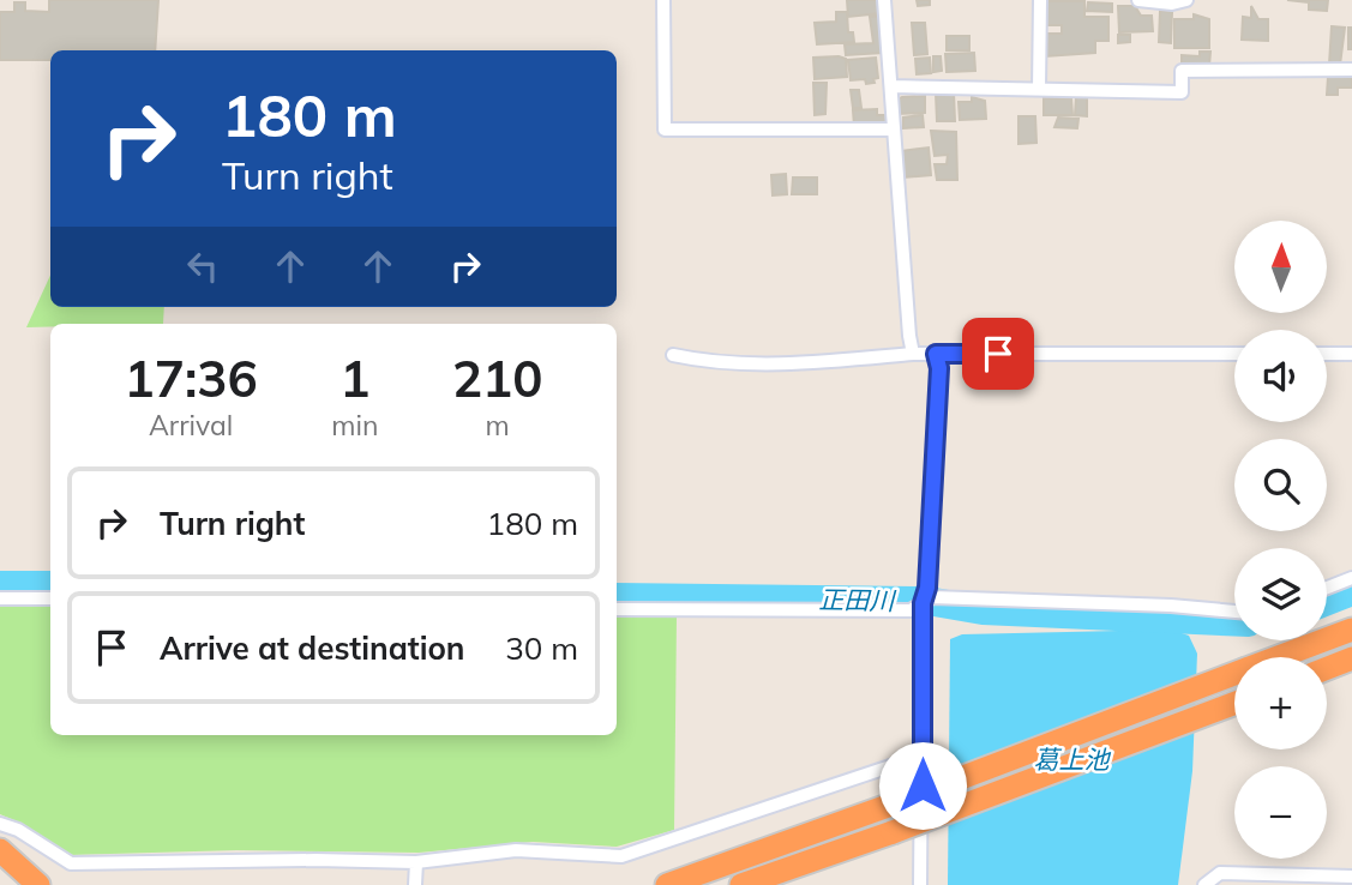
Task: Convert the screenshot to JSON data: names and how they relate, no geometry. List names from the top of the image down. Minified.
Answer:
{"water":["正田川","葛上池"],"north":"top","page":{"turn":["180 m","Turn right"],"map_buttons":["+","−"],"eta":["17:36","Arrival","1","min","210","m"],"list":[{"name":"Turn right","value":"180 m"},{"name":"Arrive at destination","value":"30 m"}]}}
